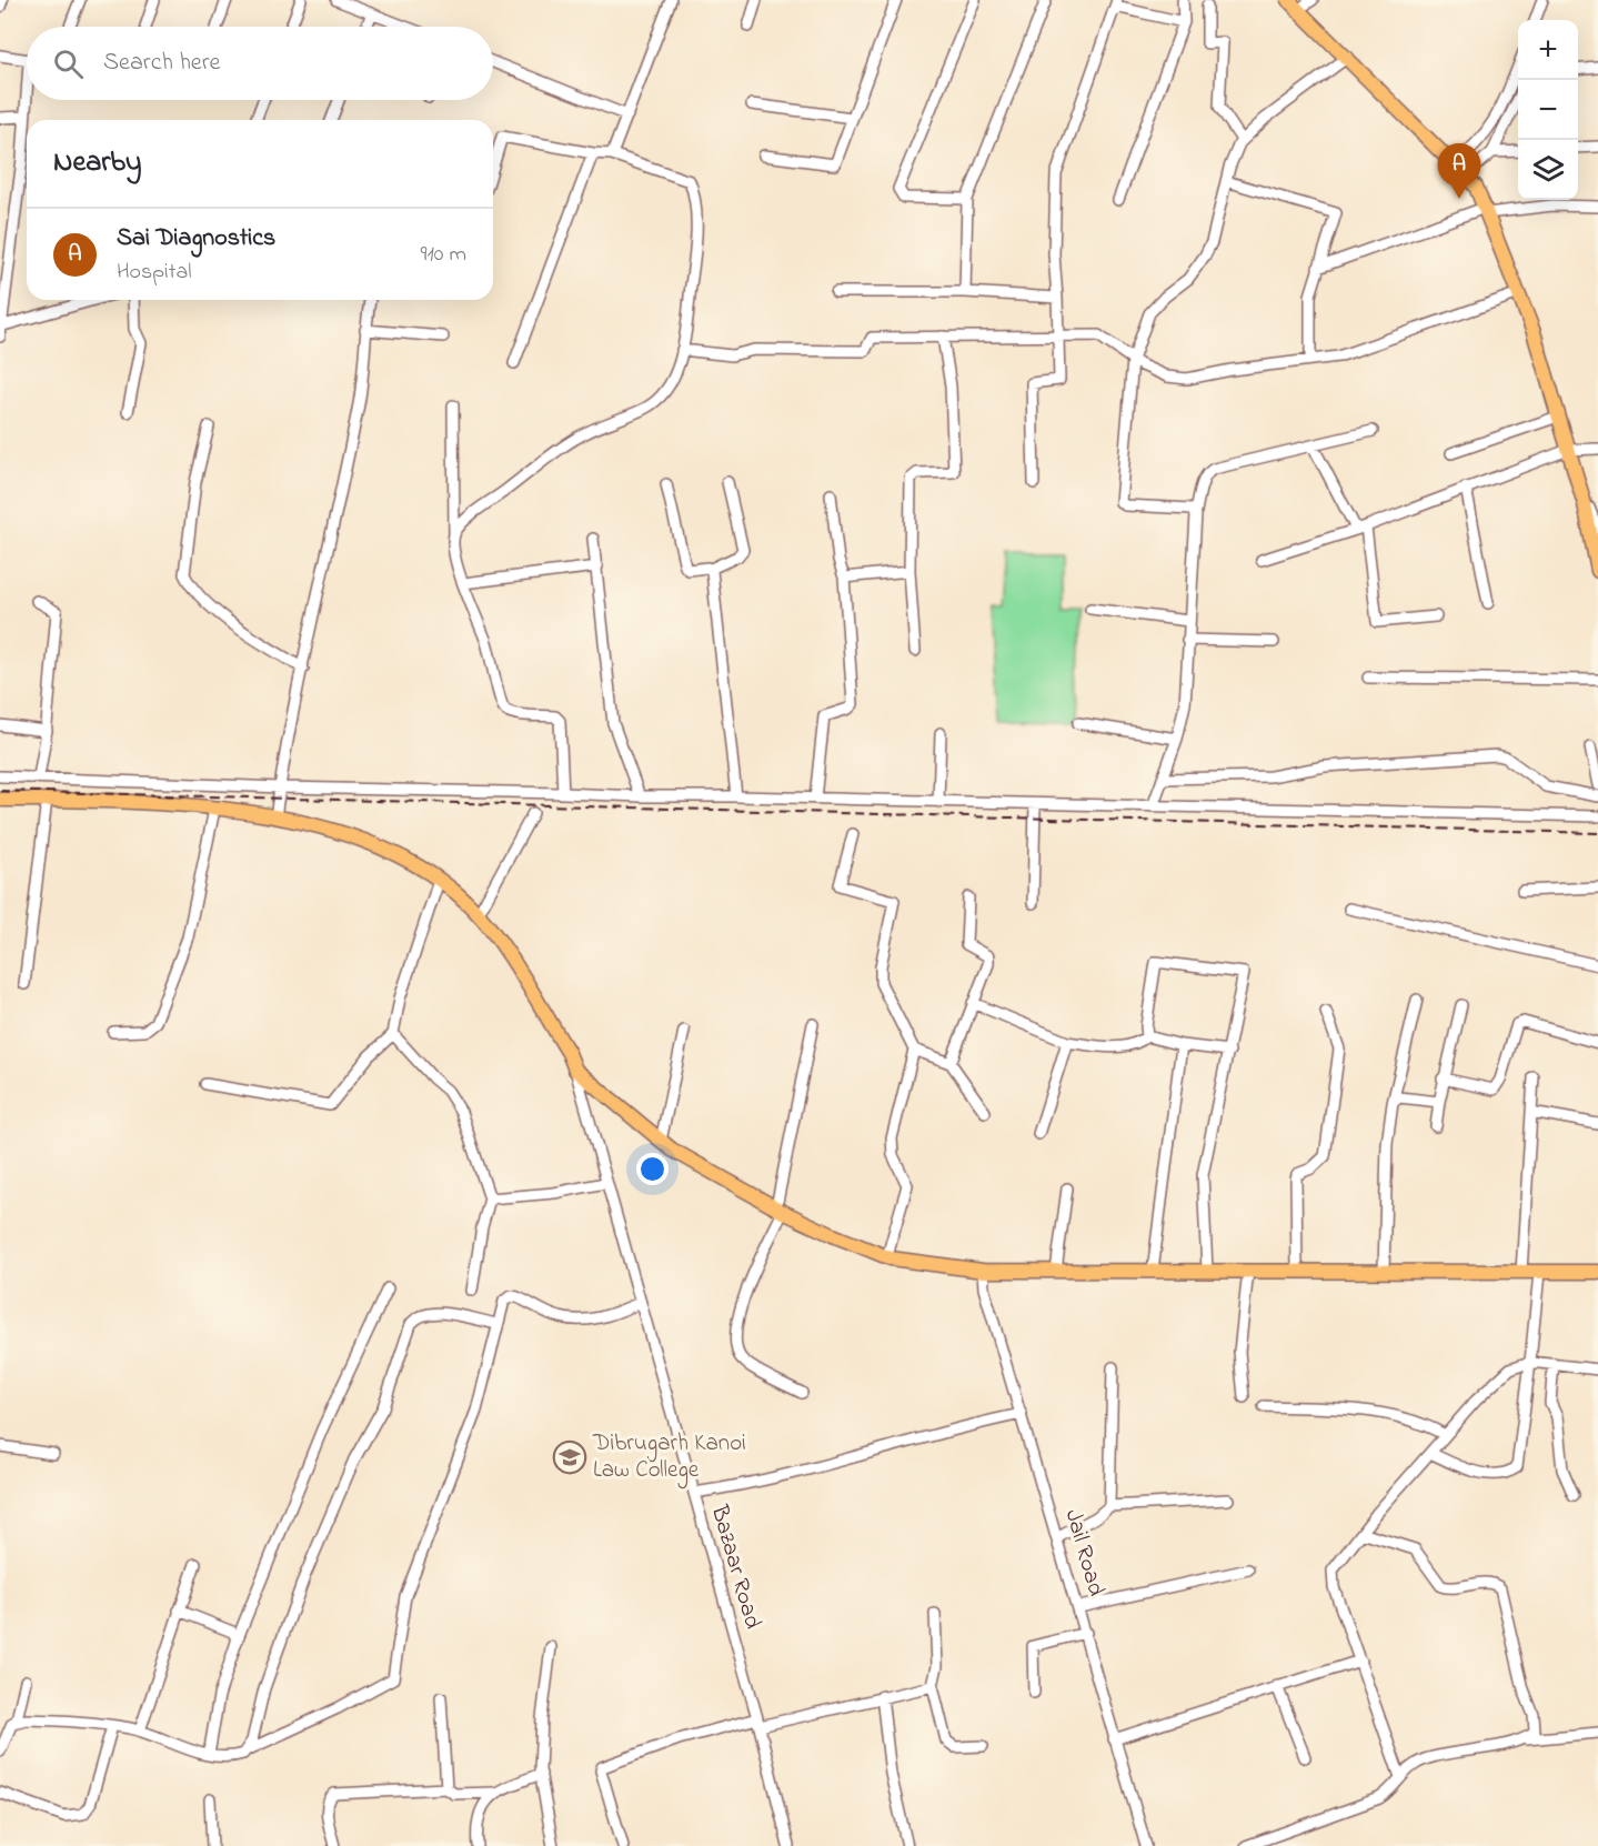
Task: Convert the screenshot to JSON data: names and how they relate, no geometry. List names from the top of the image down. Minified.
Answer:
{"streets":{"street":["Jail Road","Bazaar Road"]},"places":{"school or university":["Dibrugarh Kanoi Law College"]},"page":{"map_buttons":["+","−"],"search":"Search here","heading":"Nearby","pins":"A","list":[{"mark":"A","name":"Sai Diagnostics","note":"Hospital","value":"910 m"}]}}
